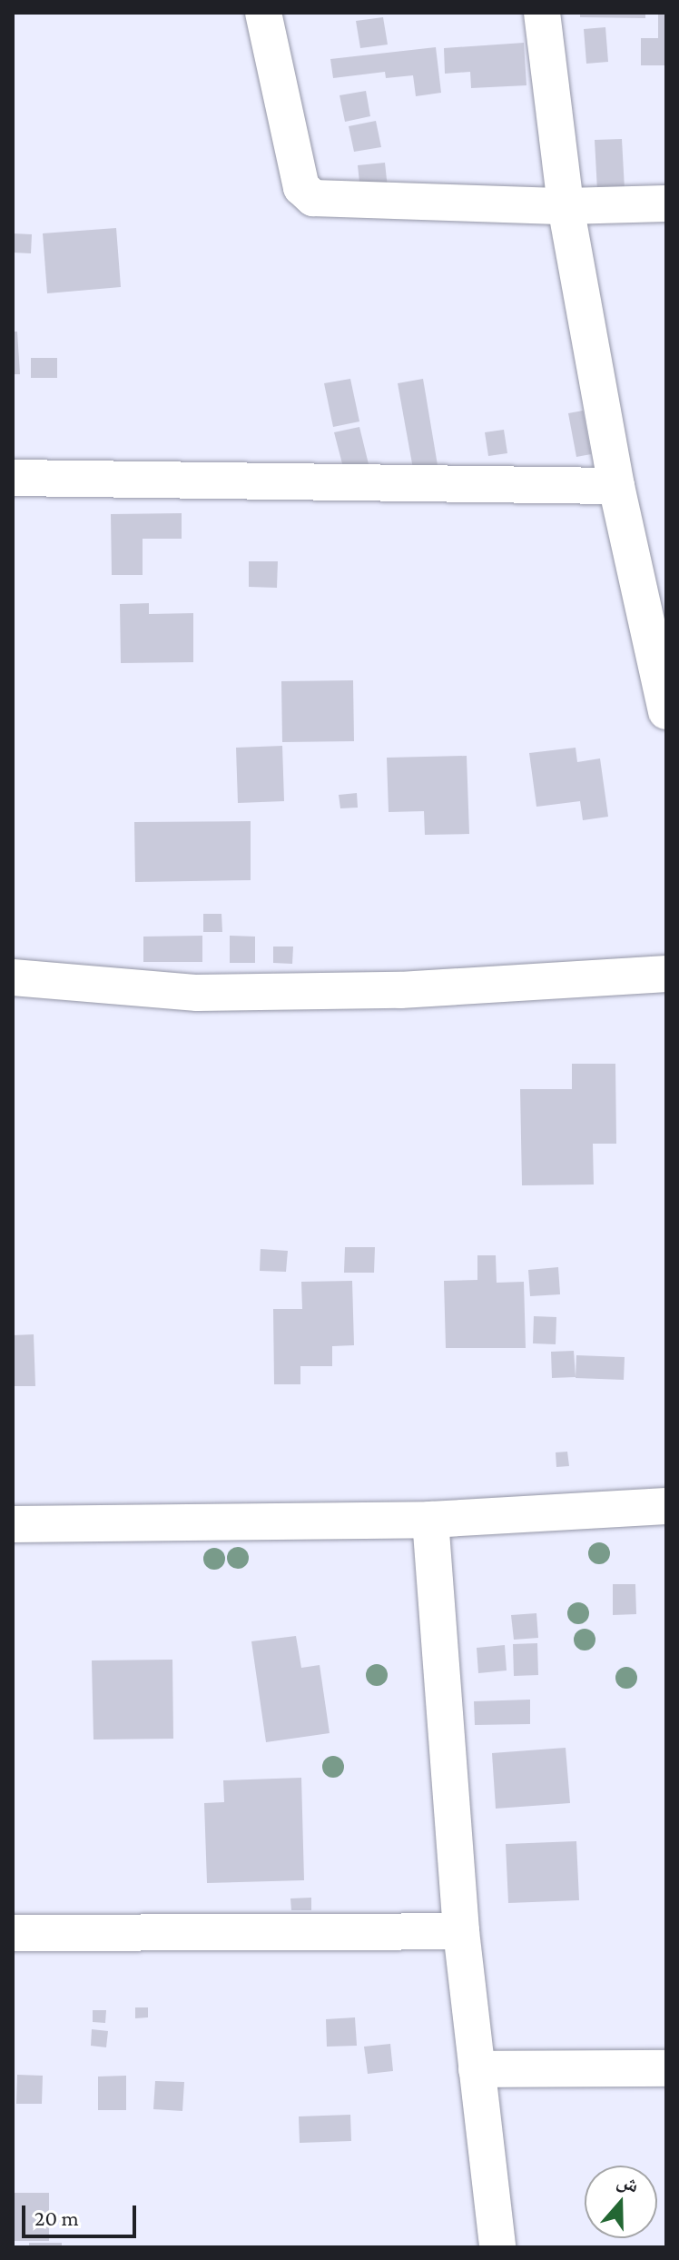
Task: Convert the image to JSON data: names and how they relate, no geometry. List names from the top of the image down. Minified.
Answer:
{"scale_bar":"20 m","north":"top"}
